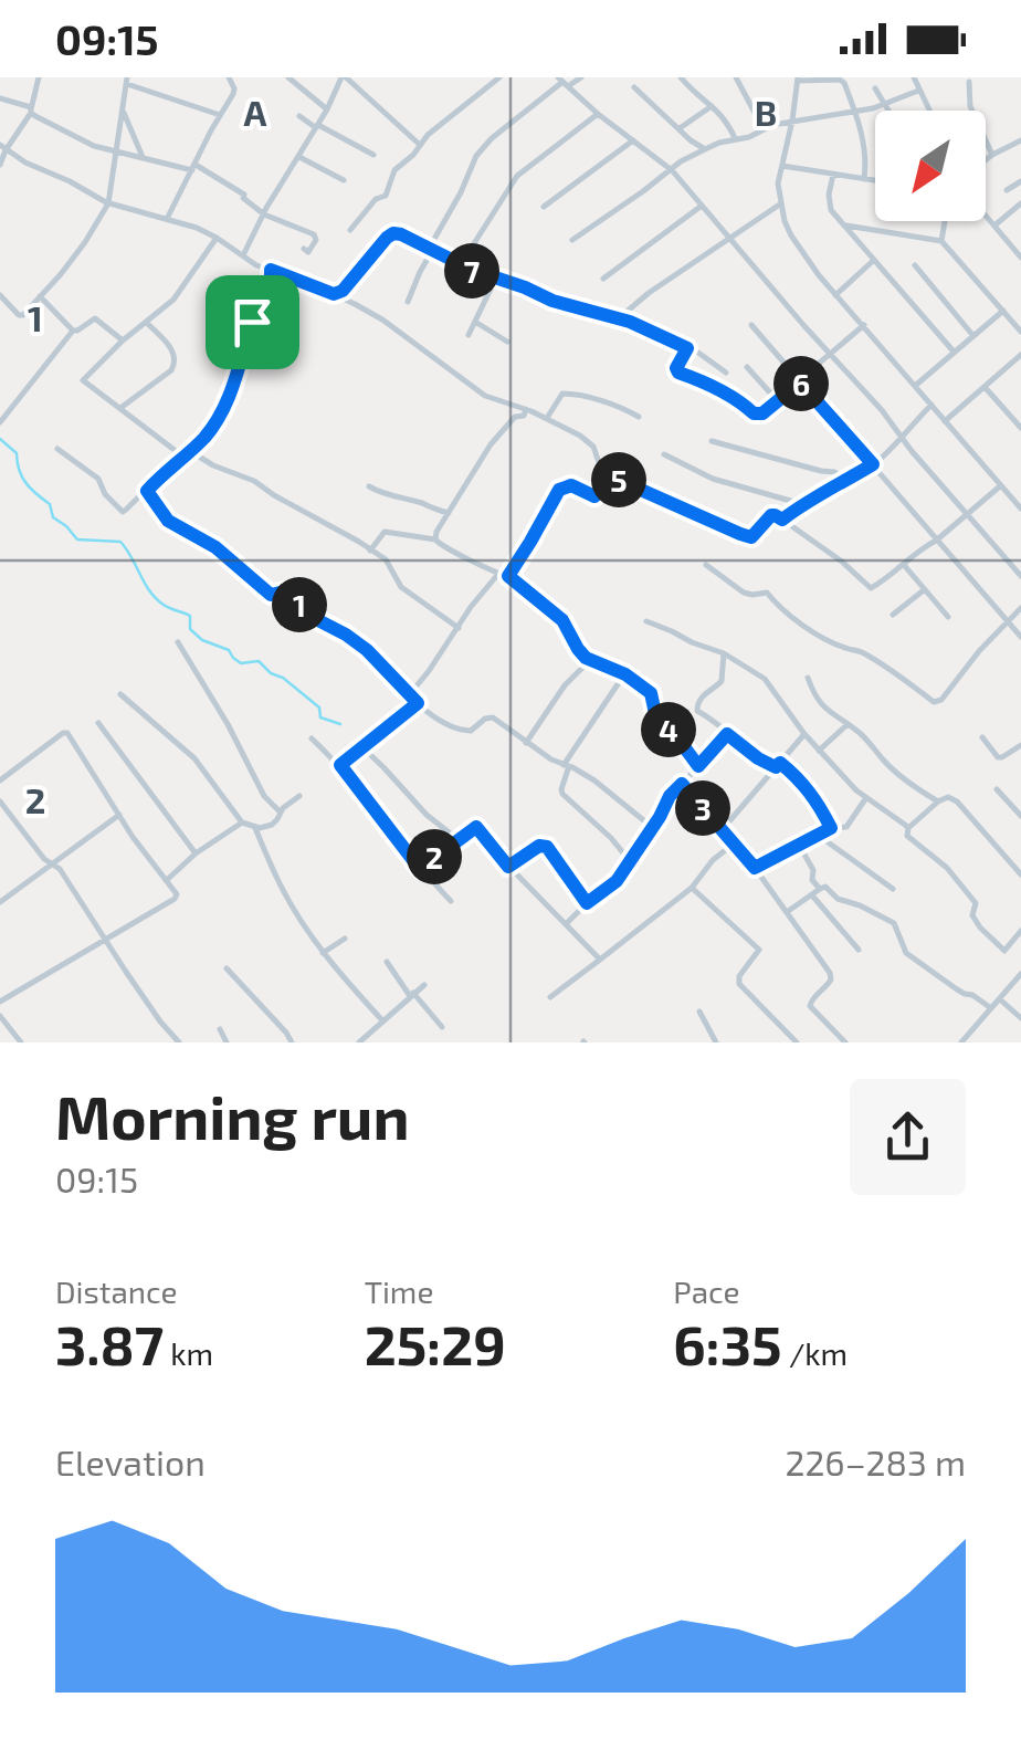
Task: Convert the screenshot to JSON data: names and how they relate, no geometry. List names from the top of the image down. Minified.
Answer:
{"north":"bottom left","page":{"status":"09:15","pins":["7","6","5","1","4","3","2"],"heading":["Morning run","09:15"],"stats":[["Distance","3.87 km"],["Time","25:29"],["Pace","6:35 /km"]],"chart":["Elevation","226–283 m"]},"grid":{"columns":["A","B"],"rows":["1","2"]}}
